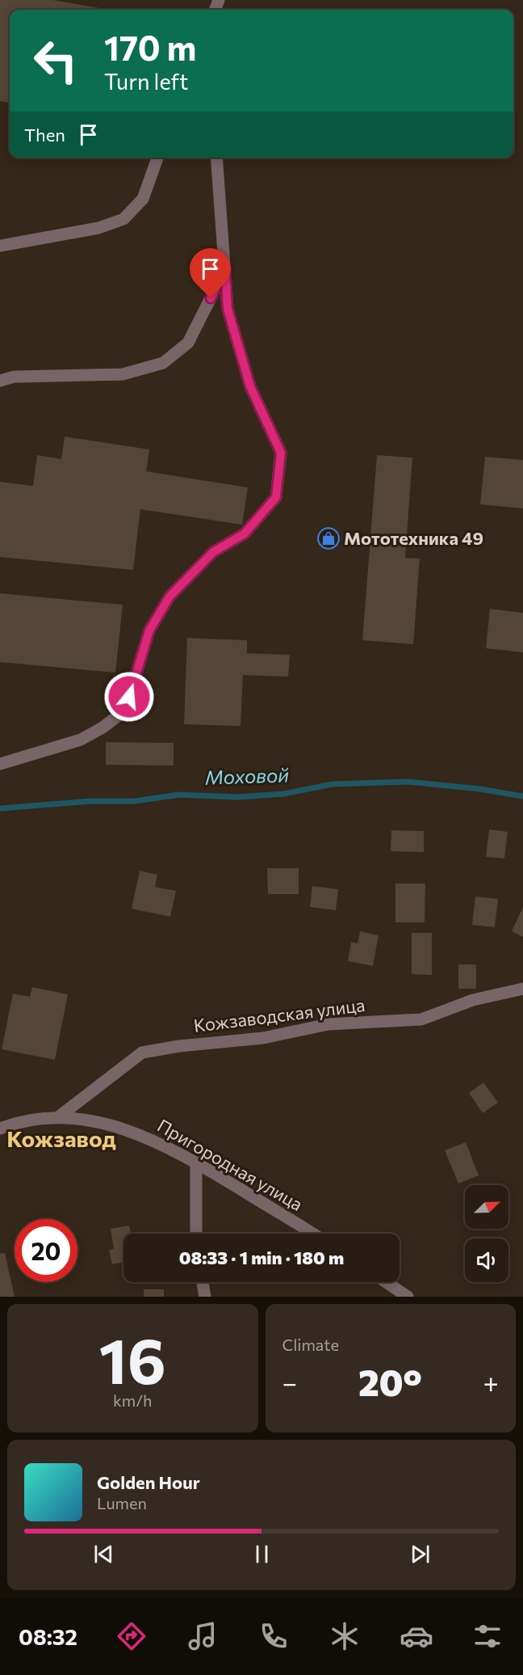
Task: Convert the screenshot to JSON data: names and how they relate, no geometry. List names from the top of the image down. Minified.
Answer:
{"streets":{"street":["Кожзаводская улица","Пригородная улица"]},"crossings":[["Кожзаводская улица","Пригородная улица"]],"districts":["Кожзавод"],"water":["Моховой"],"places":{"shop":["Мототехника 49"]},"north":"top right","page":{"turn":["170 m","Turn left"],"then":"Then","limit":"20","trip":"08:33 · 1 min · 180 m","tile":[["16","km/h"],"Climate"],"heat":["−","20°","+"],"song":["Golden Hour","Lumen"],"tabs":"08:32"}}
